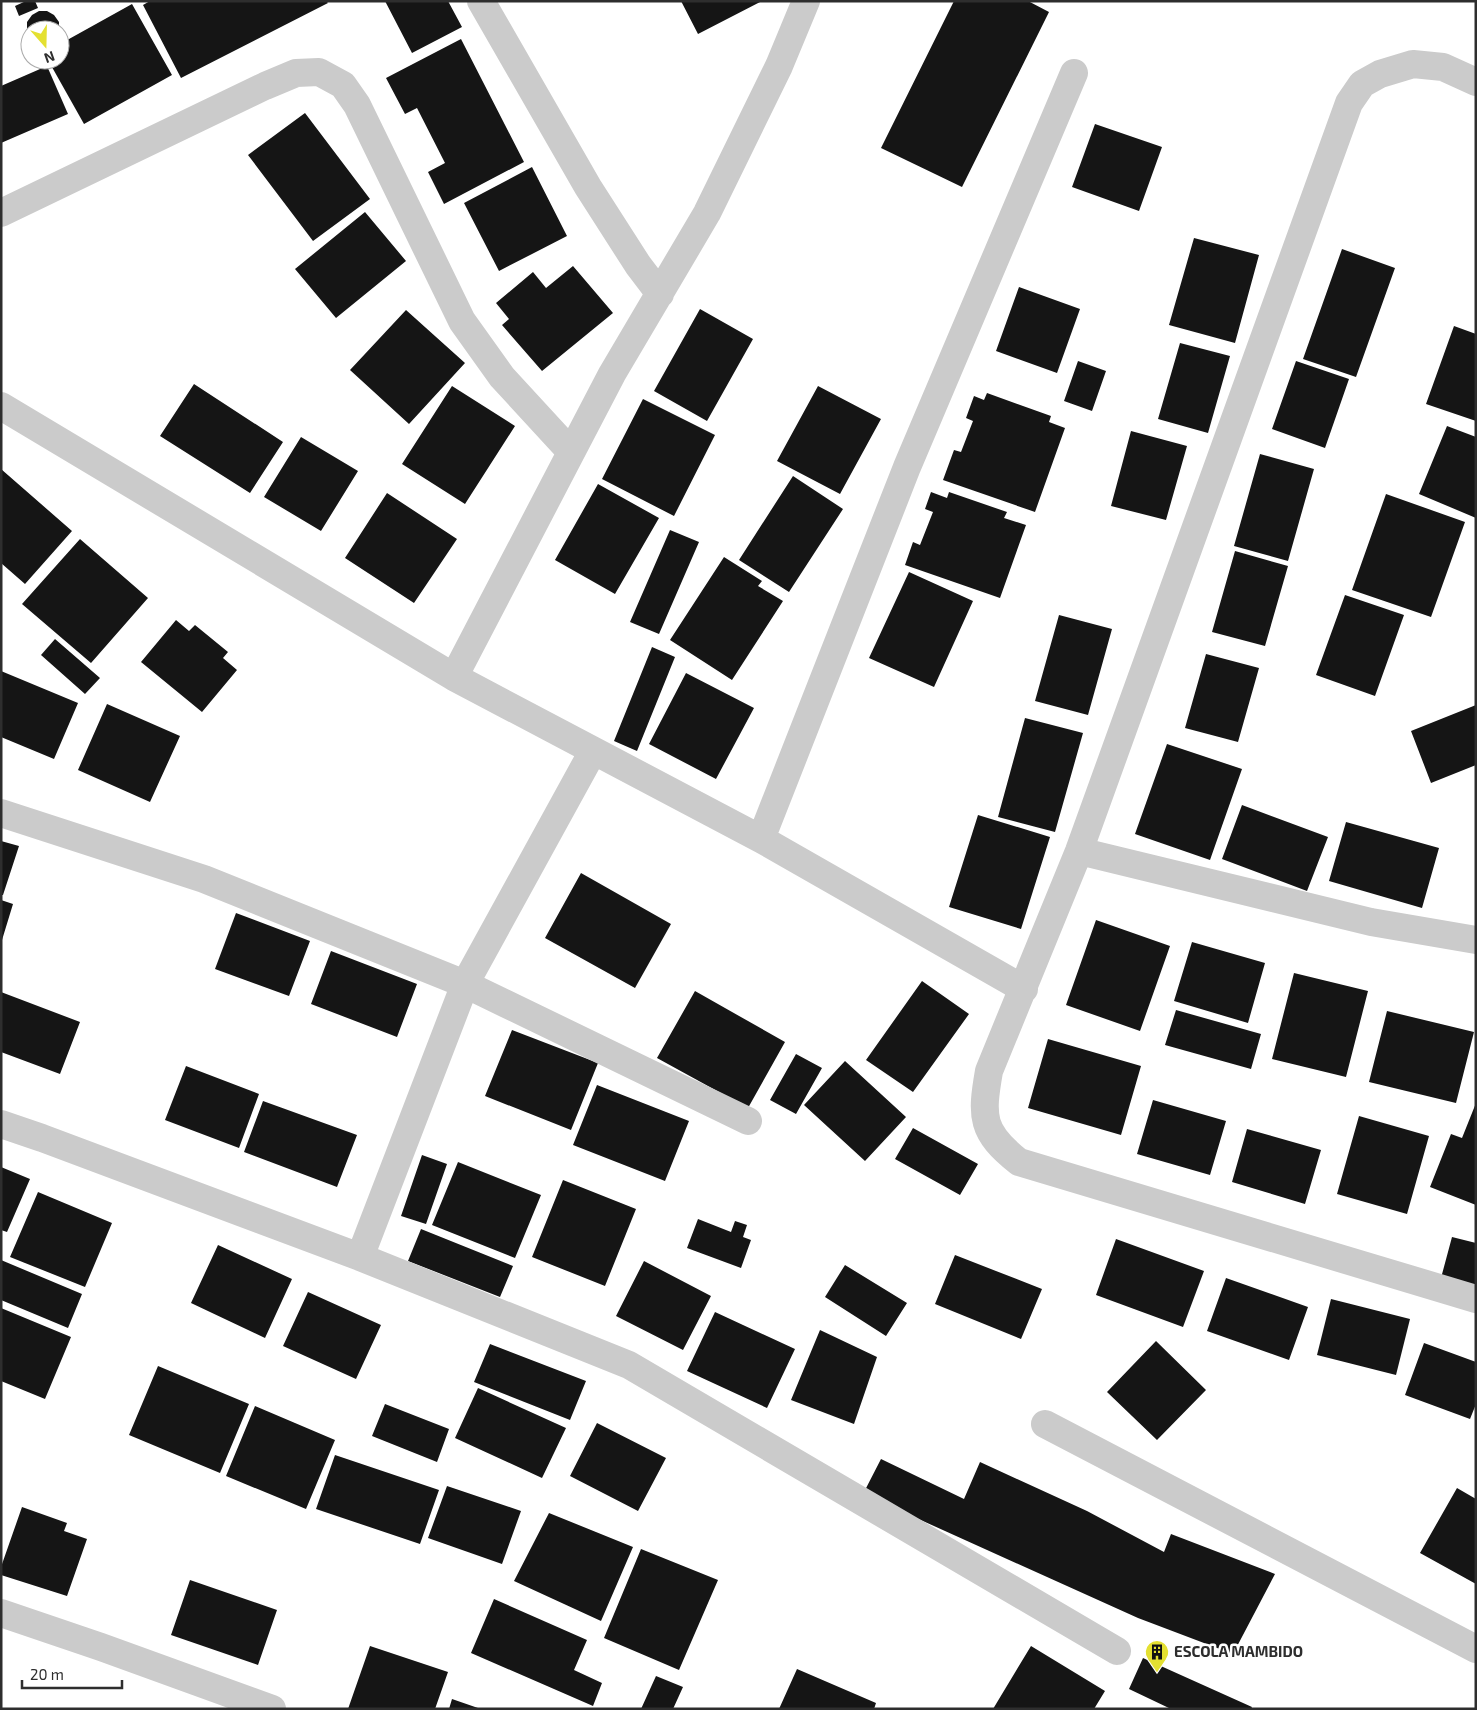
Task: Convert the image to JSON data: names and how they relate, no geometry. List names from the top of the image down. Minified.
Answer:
{"places":{"building":["ESCOLA MAMBIDO"]},"scale_bar":"20 m","north":"bottom"}
